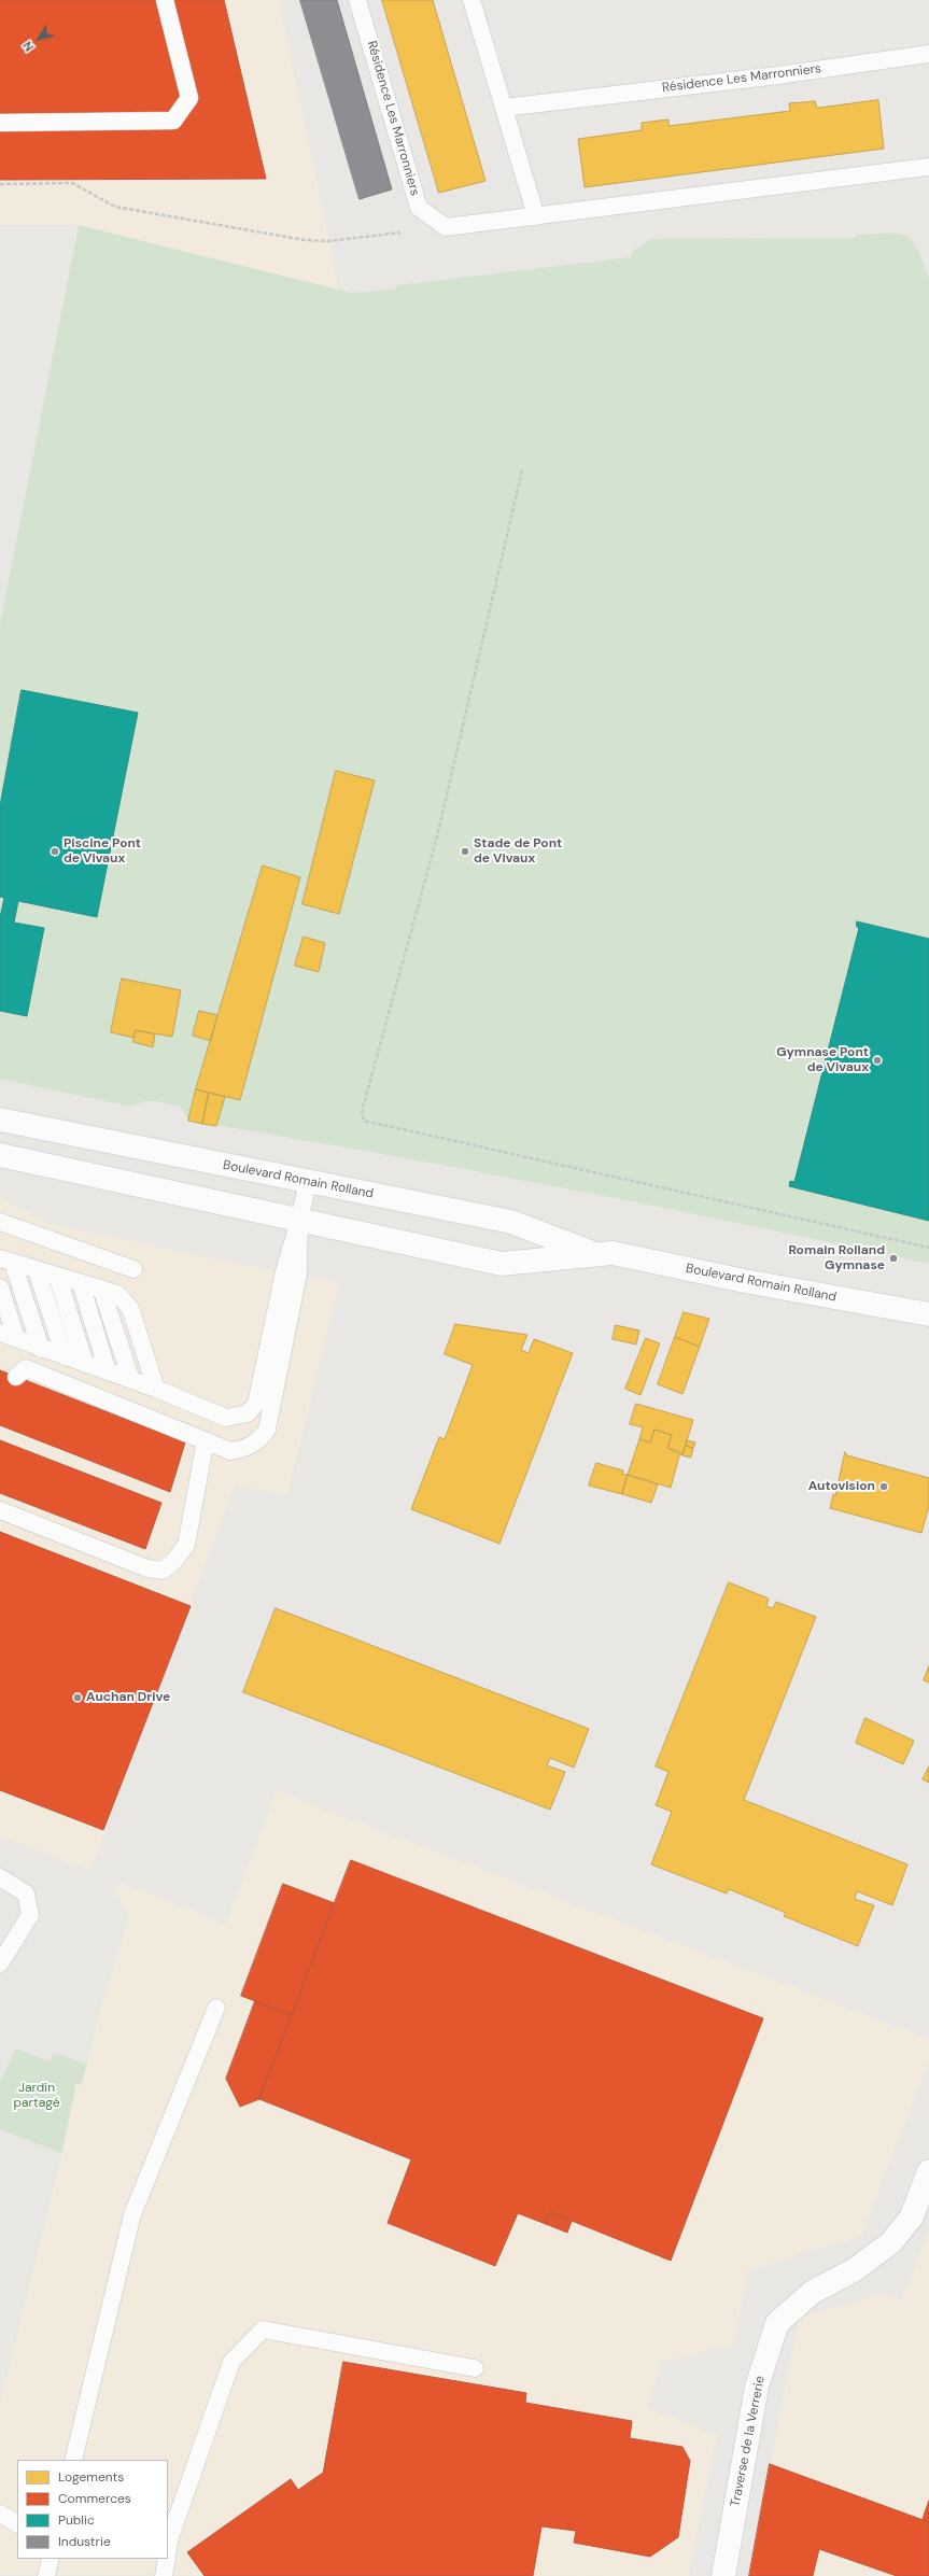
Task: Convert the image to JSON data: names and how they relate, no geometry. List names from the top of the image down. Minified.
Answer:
{"streets":{"main road":["Boulevard Romain Rolland","Traverse de la Verrerie"],"lane":["Résidence Les Marronniers"]},"parks":["Jardin partagé"],"places":["Piscine Pont de Vivaux","Stade de Pont de Vivaux","Gymnase Pont de Vivaux","Romain Rolland Gymnase","Autovision","Auchan Drive"],"legend":["Logements","Commerces","Public","Industrie"],"north":"bottom left"}
